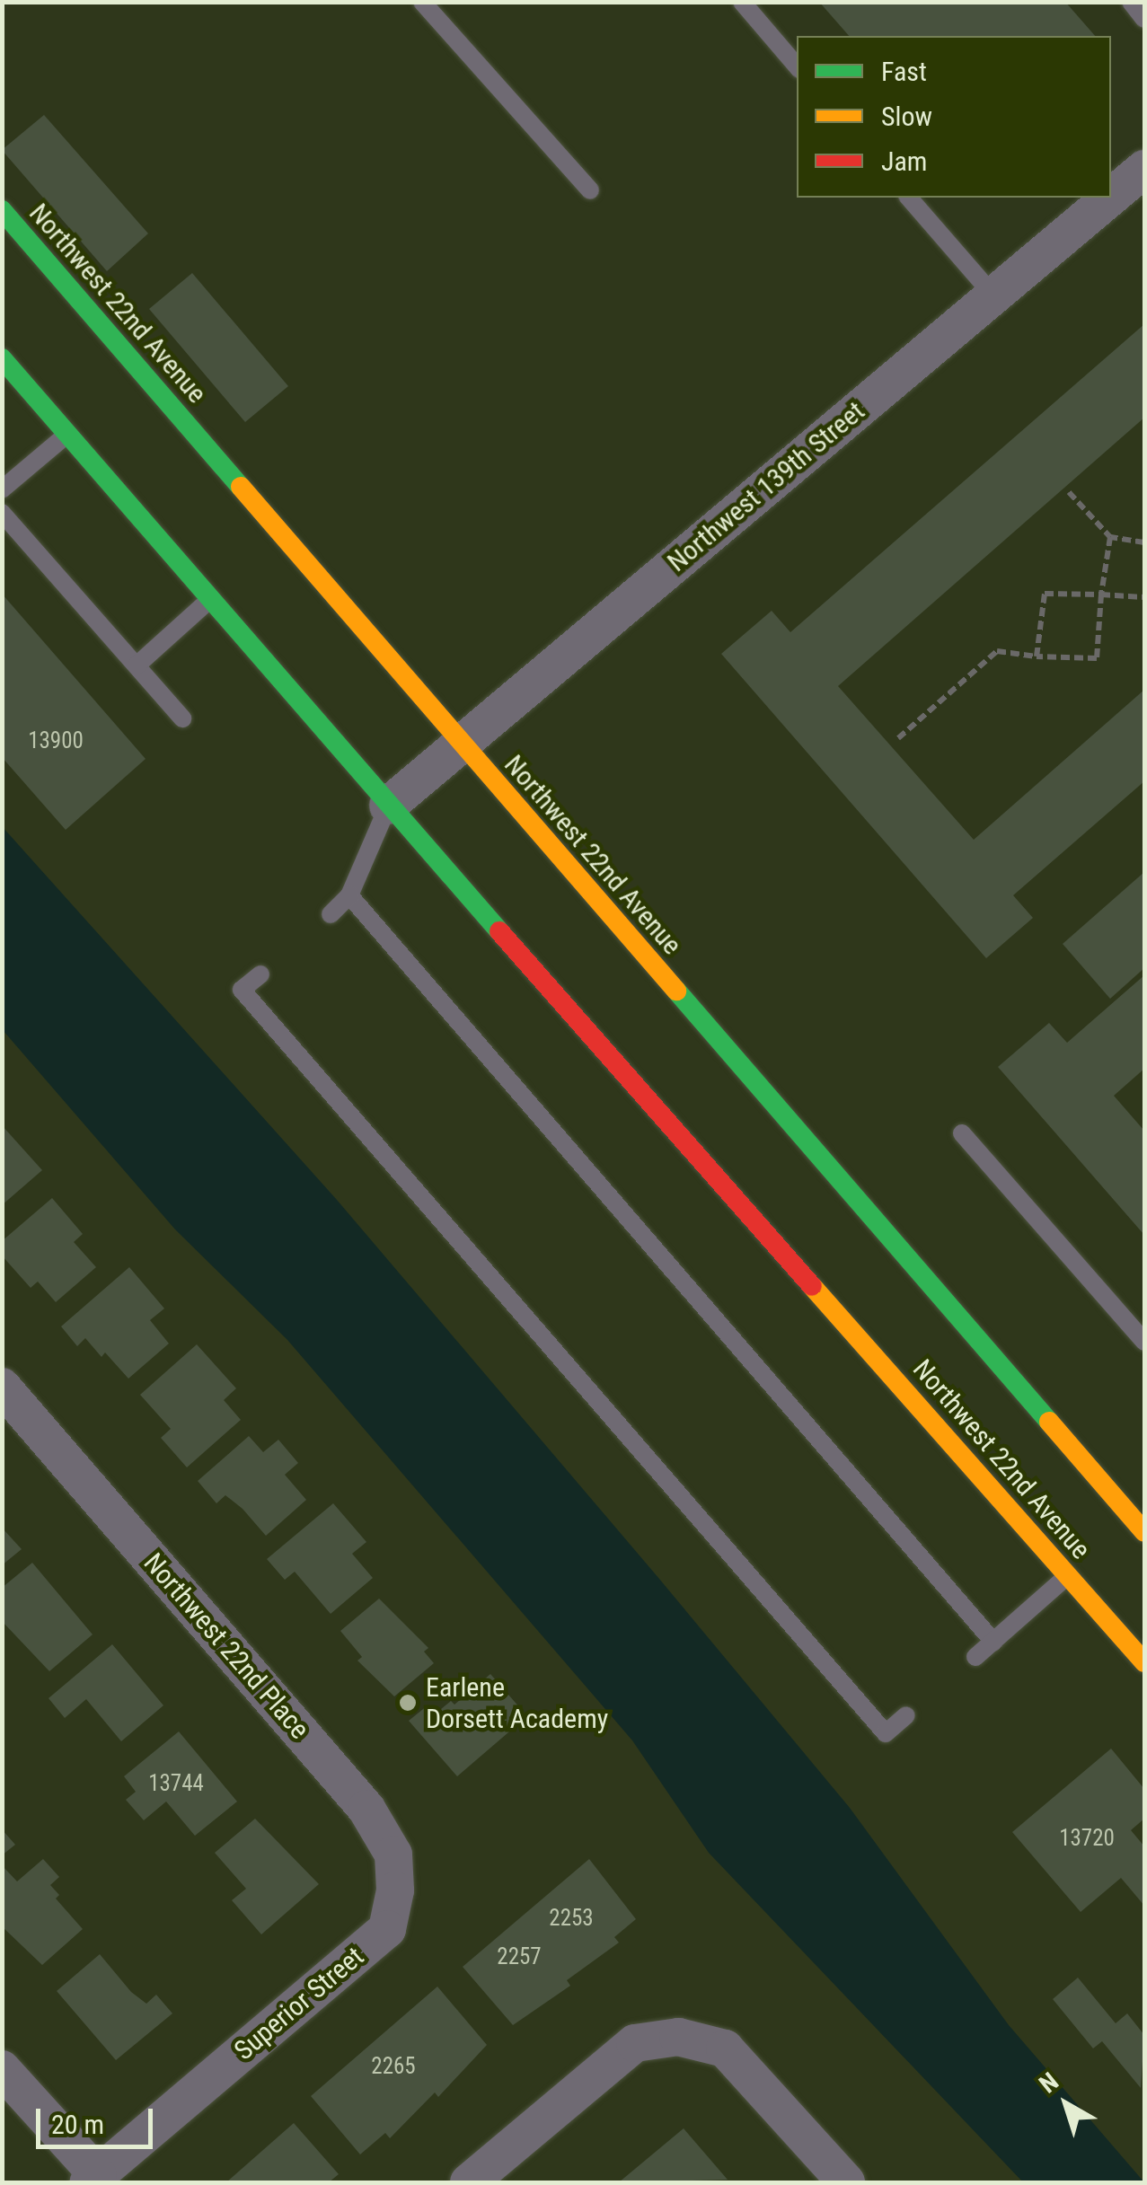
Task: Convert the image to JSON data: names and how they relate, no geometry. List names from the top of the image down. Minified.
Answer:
{"streets":{"main road":["Northwest 22nd Avenue"],"street":["Northwest 139th Street","Northwest 22nd Place","Superior Street"]},"crossings":[["Northwest 22nd Avenue","Northwest 139th Street"],["Northwest 22nd Place","Superior Street"]],"places":["Earlene Dorsett Academy"],"house_numbers":["13900","13744","13720","2253","2257","2265"],"legend":["Fast","Slow","Jam"],"scale_bar":"20 m","north":"top left"}
